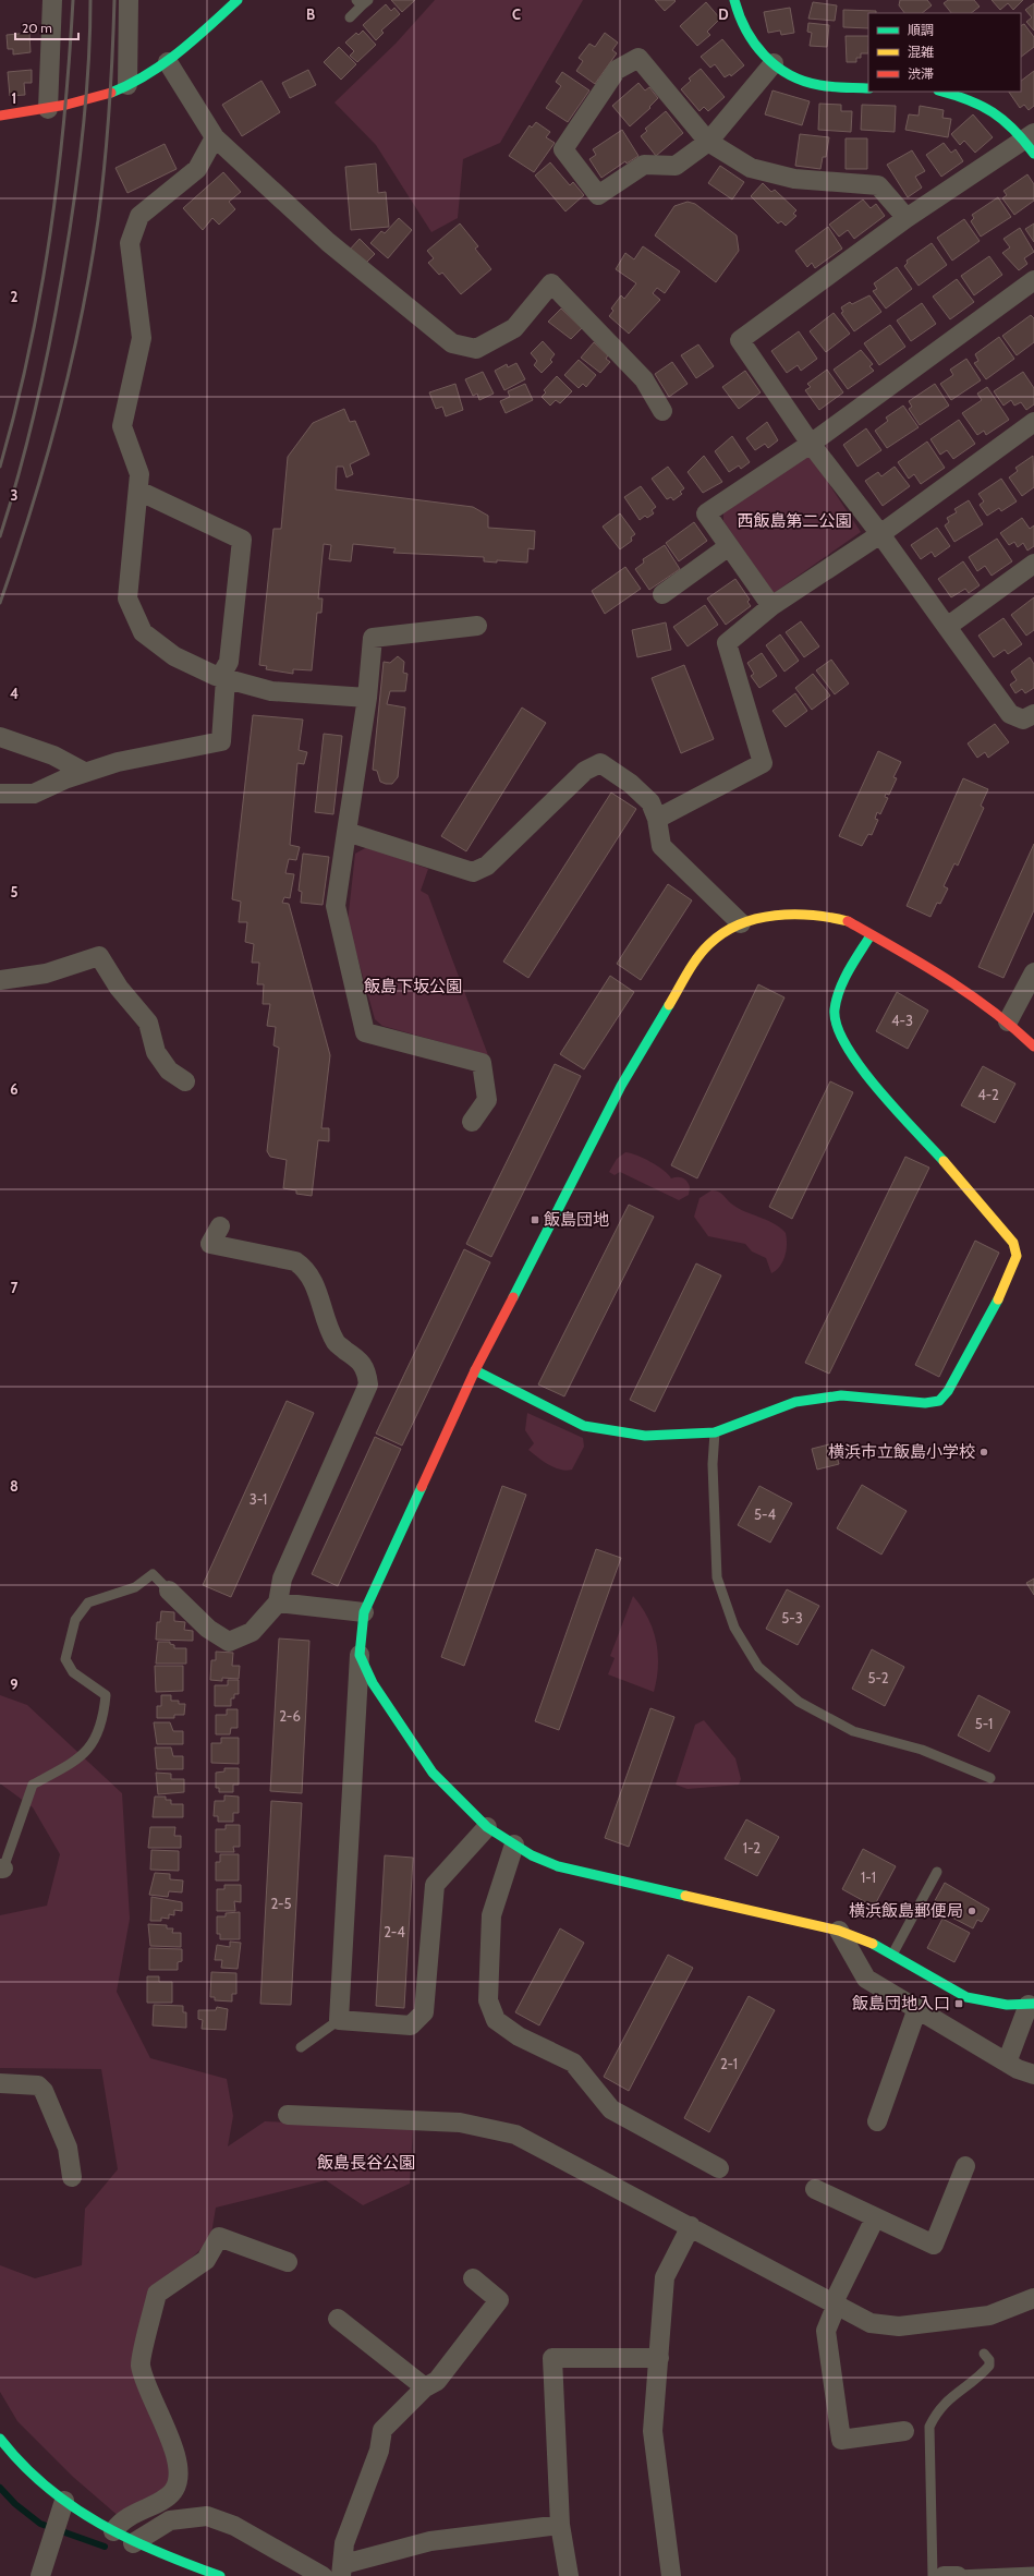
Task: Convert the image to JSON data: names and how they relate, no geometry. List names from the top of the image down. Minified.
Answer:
{"parks":["西飯島第二公園","飯島下坂公園","飯島長谷公園"],"places":{"transit":["飯島団地","飯島団地入口"],"other":["横浜市立飯島小学校","横浜飯島郵便局"]},"house_numbers":["4-3","4-2","3-1","5-4","5-3","5-2","2-6","5-1","1-2","1-1","2-5","2-4","2-1"],"legend":["順調","混雑","渋滞"],"scale_bar":"20 m","grid":{"columns":["B","C","D"],"rows":["1","2","3","4","5","6","7","8","9"]}}
